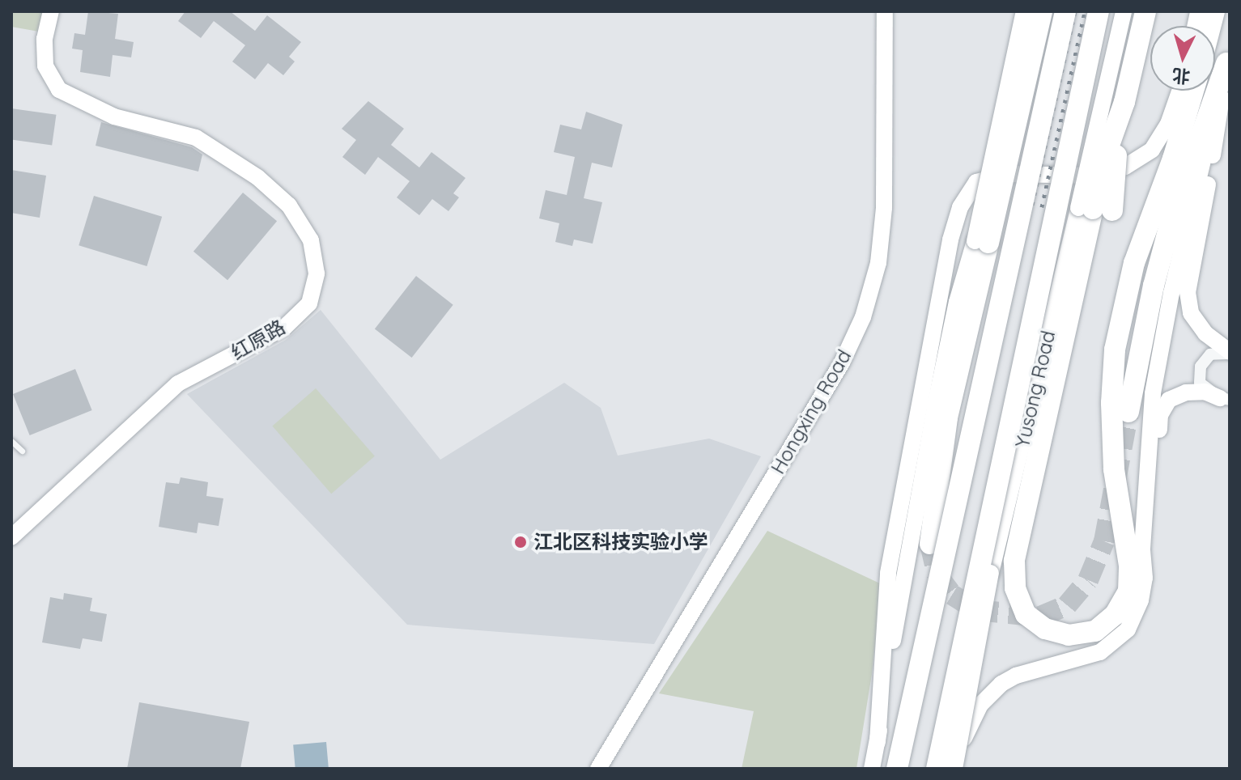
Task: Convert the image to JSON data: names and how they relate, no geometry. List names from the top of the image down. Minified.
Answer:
{"streets":{"highway":["Yusong Road"],"main road":["红原路","Hongxing Road"]},"places":["江北区科技实验小学"],"north":"bottom"}
